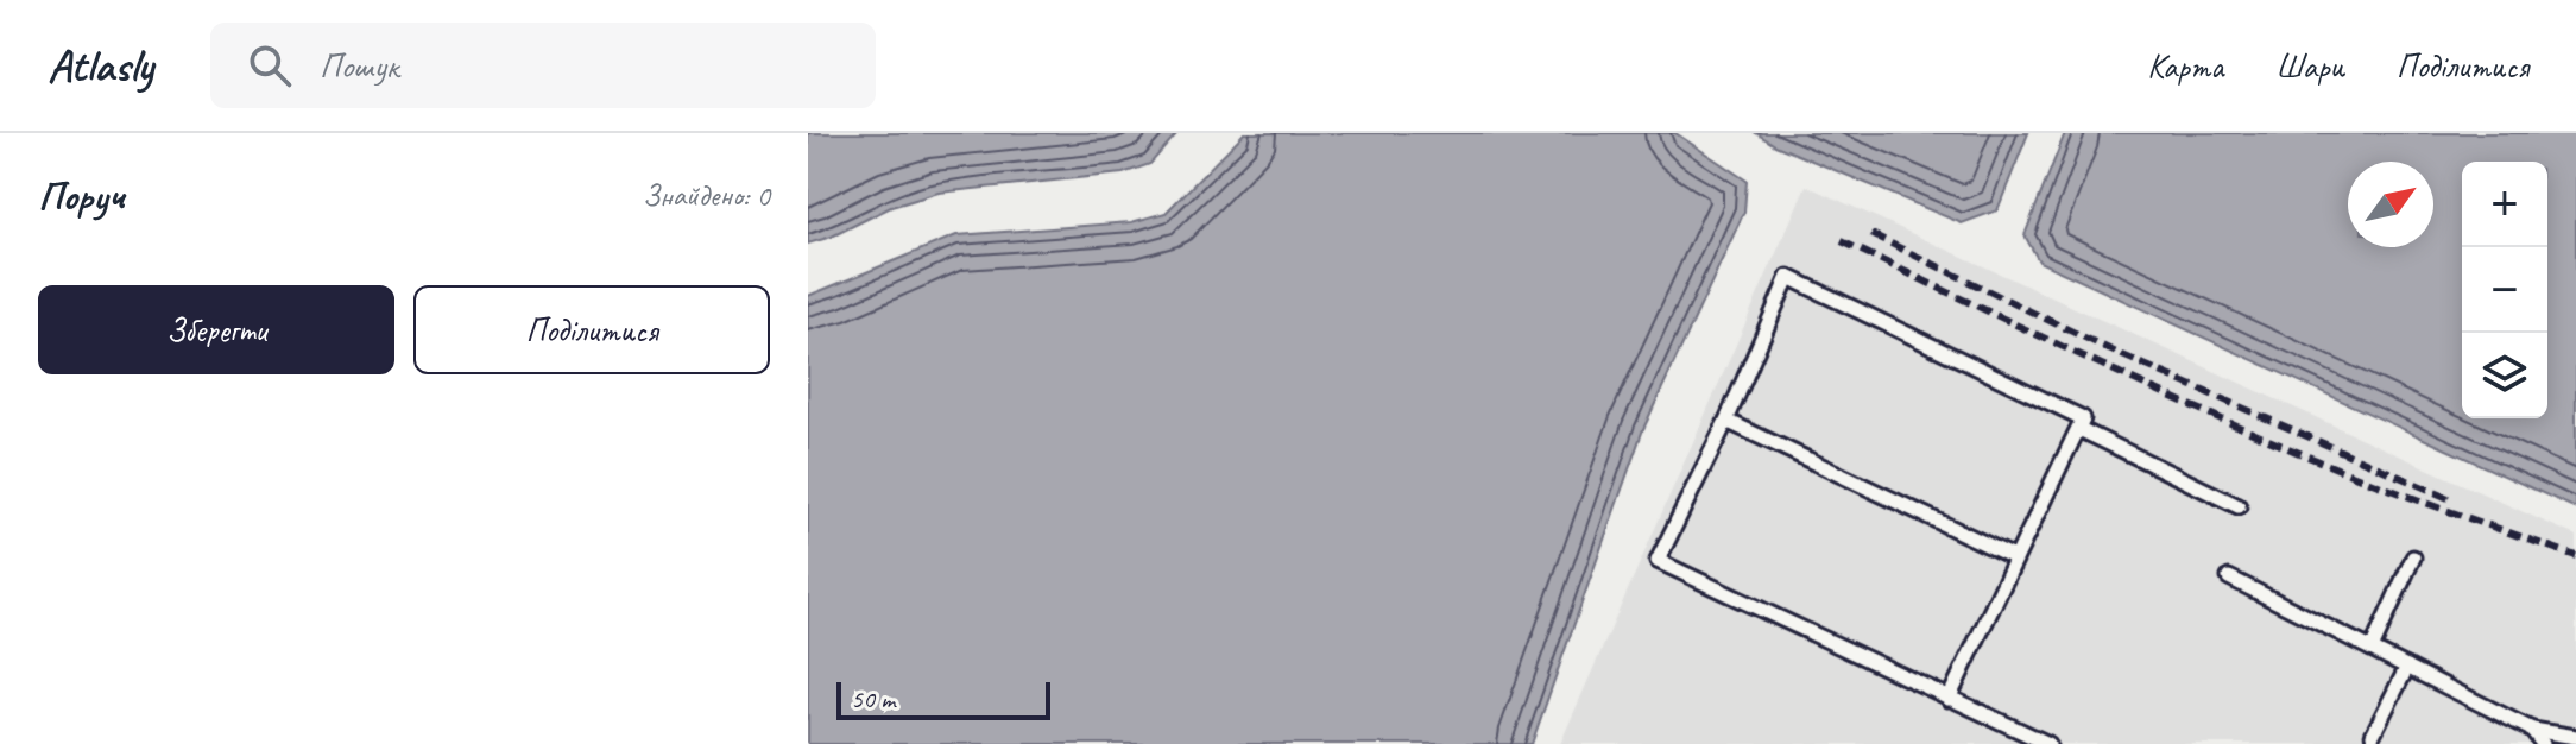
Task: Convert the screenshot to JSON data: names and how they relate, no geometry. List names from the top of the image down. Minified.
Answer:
{"scale_bar":"50 m","north":"top right","page":{"header":"Atlasly","search":"Пошук","nav":["Карта","Шари","Поділитися"],"heading":["Поруч","Знайдено: 0"],"map_buttons":["+","−"],"buttons":["Зберегти","Поділитися"],"scale":"50 m"}}
